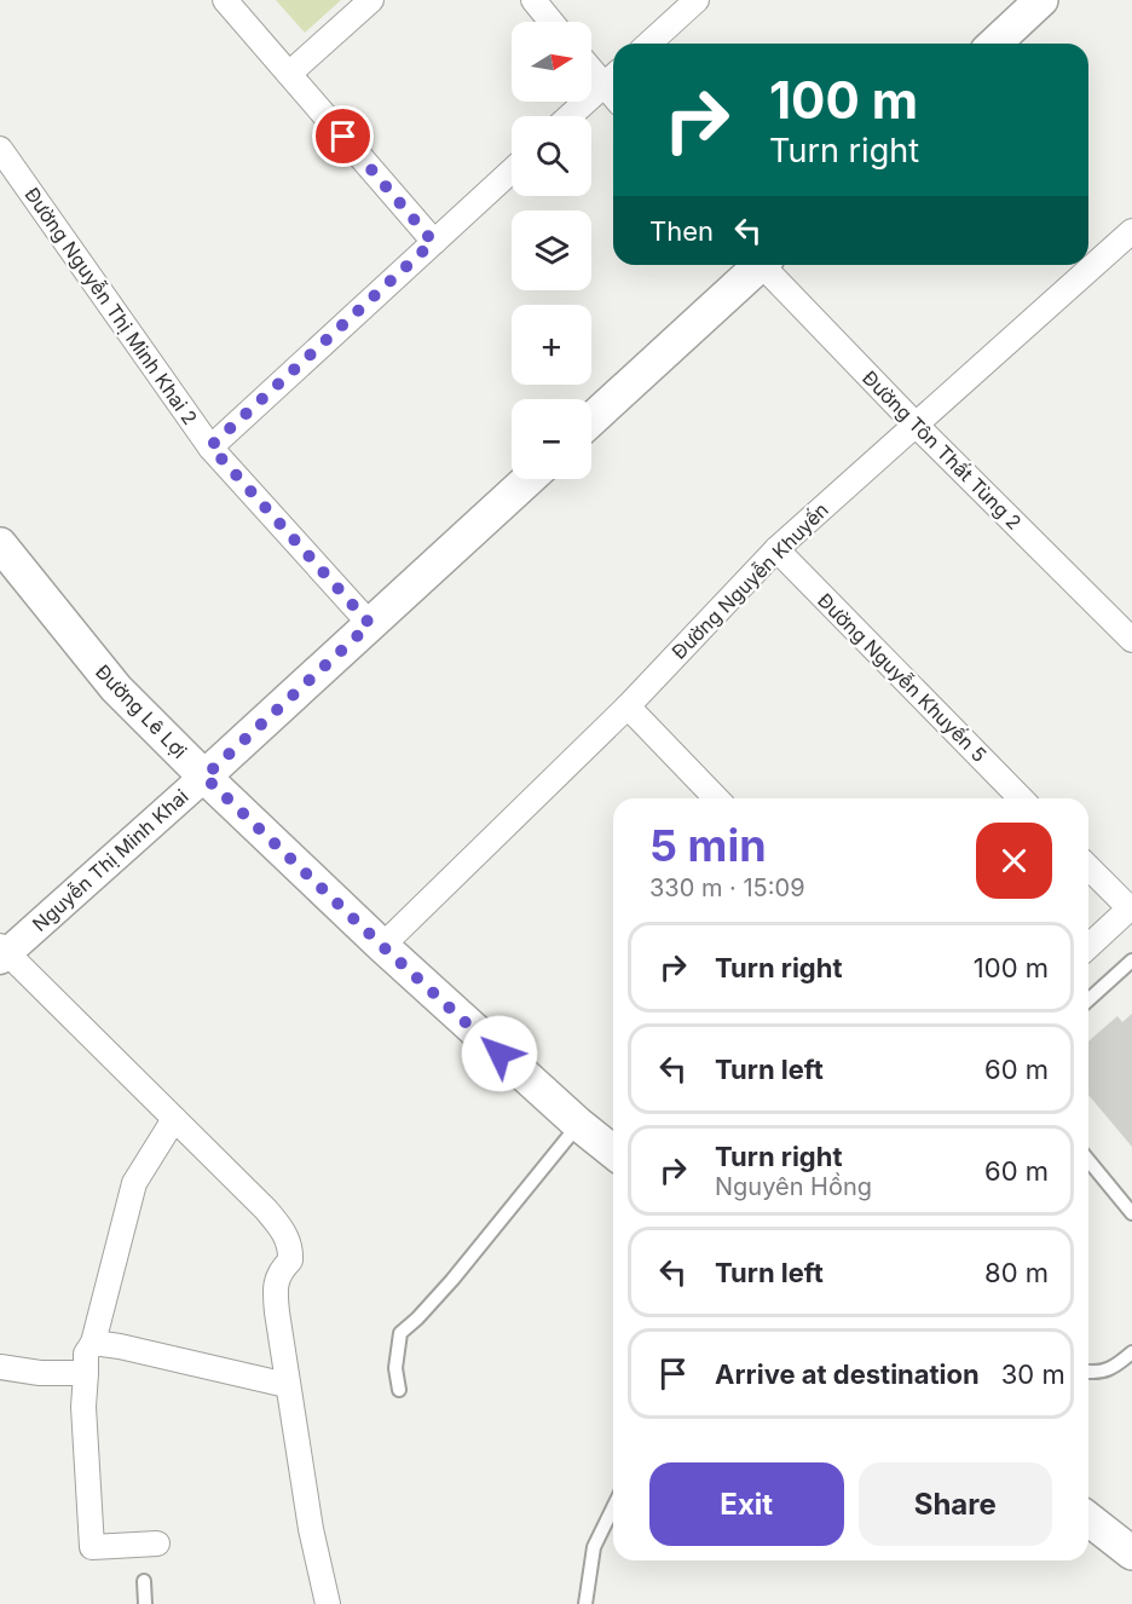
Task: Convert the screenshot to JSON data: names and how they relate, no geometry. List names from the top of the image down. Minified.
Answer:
{"streets":{"main road":["Đường Lê Lợi","Nguyễn Thị Minh Khai"],"street":["Đường Nguyễn Thị Minh Khai 2","Đường Tôn Thất Tùng 2","Đường Nguyễn Khuyến","Đường Nguyễn Khuyến 5"]},"crossings":[["Đường Nguyễn Thị Minh Khai 2","Nguyễn Thị Minh Khai"],["Đường Tôn Thất Tùng 2","Đường Nguyễn Khuyến"],["Đường Nguyễn Khuyến","Đường Nguyễn Khuyến 5"],["Đường Nguyễn Khuyến","Đường Lê Lợi"],["Đường Lê Lợi","Nguyễn Thị Minh Khai"]],"north":"right","page":{"map_buttons":["+","−"],"turn":["100 m","Turn right"],"then":"Then","heading":["5 min","330 m · 15:09"],"list":[{"name":"Turn right","value":"100 m"},{"name":"Turn left","value":"60 m"},{"name":"Turn right","note":"Nguyên Hồng","value":"60 m"},{"name":"Turn left","value":"80 m"},{"name":"Arrive at destination","value":"30 m"}],"buttons":["Exit","Share"]}}
